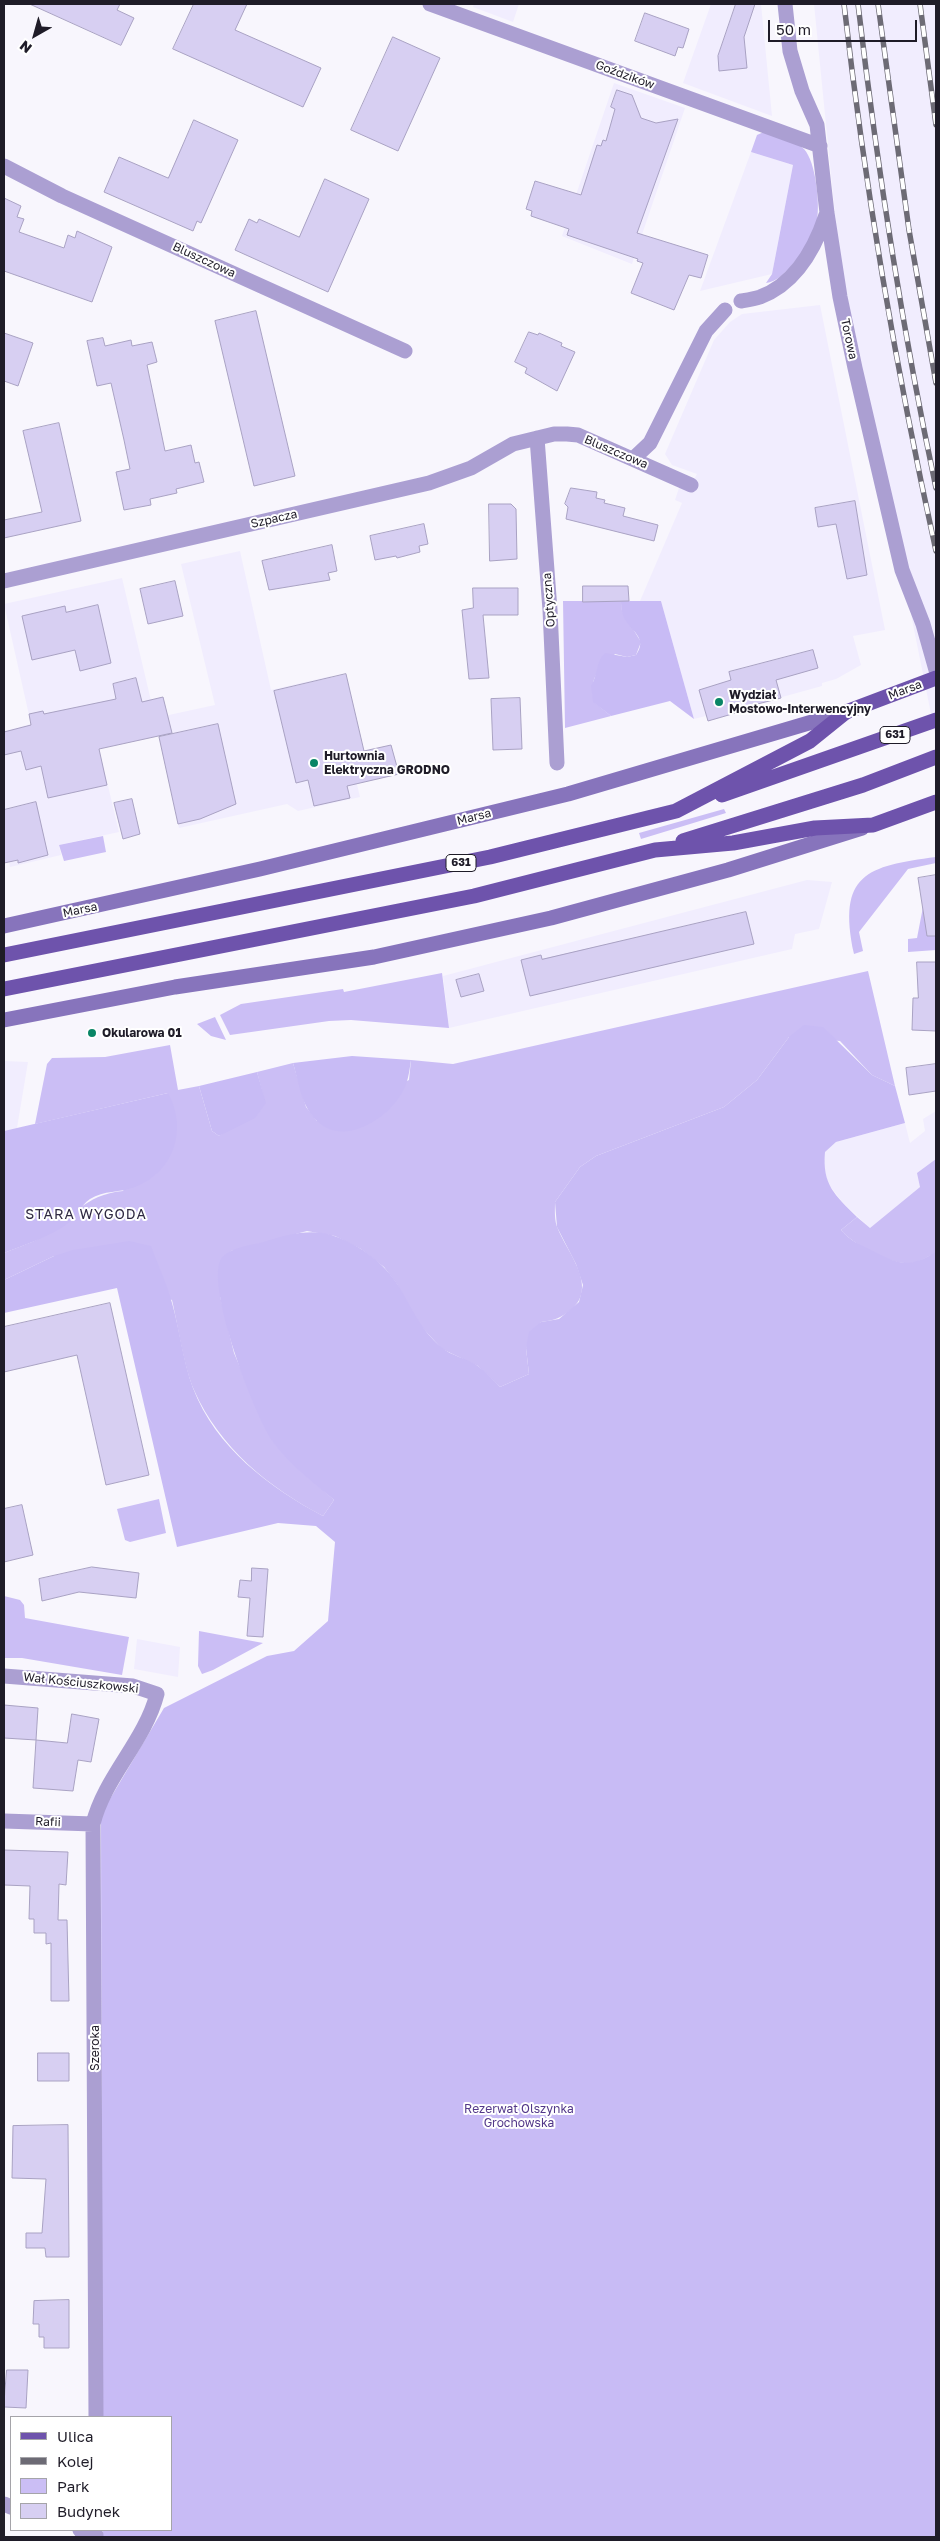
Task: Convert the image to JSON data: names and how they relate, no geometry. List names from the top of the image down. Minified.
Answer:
{"streets":{"main road":["Marsa","631"],"street":["Goździków","Bluszczowa","Torowa","Szpacza","Optyczna","Wał Kościuszkowski","Rafii","Szeroka"]},"crossings":[["Goździków","Torowa"],["Bluszczowa","Szpacza"],["Bluszczowa","Optyczna"],["Szpacza","Optyczna"],["Wał Kościuszkowski","Szeroka"],["Rafii","Szeroka"]],"districts":["STARA WYGODA"],"parks":["Rezerwat Olszynka Grochowska"],"places":["Wydział Mostowo-Interwencyjny","Hurtownia Elektryczna GRODNO","Okularowa 01"],"legend":["Ulica","Kolej","Park","Budynek"],"scale_bar":"50 m","north":"bottom left"}
